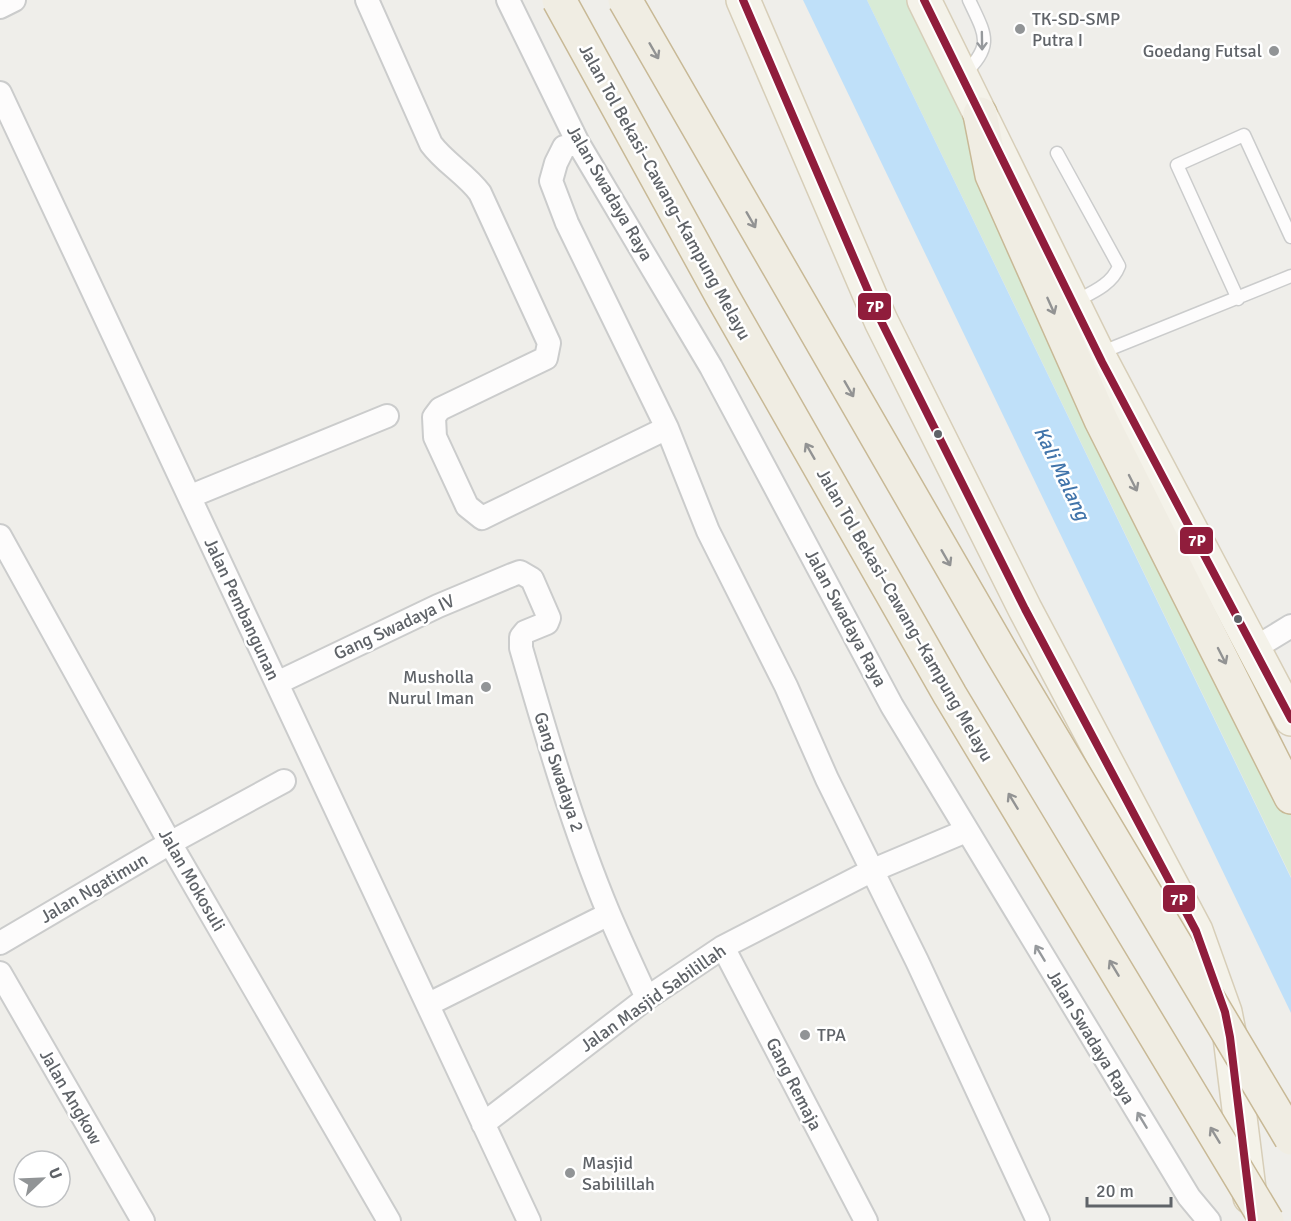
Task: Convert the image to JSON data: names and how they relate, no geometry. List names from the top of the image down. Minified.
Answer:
{"streets":{"highway":["Jalan Tol Bekasi–Cawang–Kampung Melayu"],"street":["Jalan Swadaya Raya","Jalan Pembangunan","Gang Swadaya IV","Gang Swadaya 2","Jalan Mokosuli","Jalan Ngatimun","Jalan Masjid Sabilillah","Gang Remaja","Jalan Angkow"]},"crossings":[["Jalan Swadaya Raya","Jalan Masjid Sabilillah"],["Jalan Pembangunan","Gang Swadaya IV"],["Jalan Pembangunan","Jalan Masjid Sabilillah"],["Gang Swadaya IV","Gang Swadaya 2"],["Gang Swadaya 2","Jalan Masjid Sabilillah"],["Jalan Mokosuli","Jalan Ngatimun"],["Jalan Masjid Sabilillah","Gang Remaja"]],"water":["Kali Malang"],"places":["TK-SD-SMP Putra I","Goedang Futsal","Musholla Nurul Iman","TPA","Masjid Sabilillah"],"lines":["transit line 7P"],"scale_bar":"20 m","north":"top right"}
